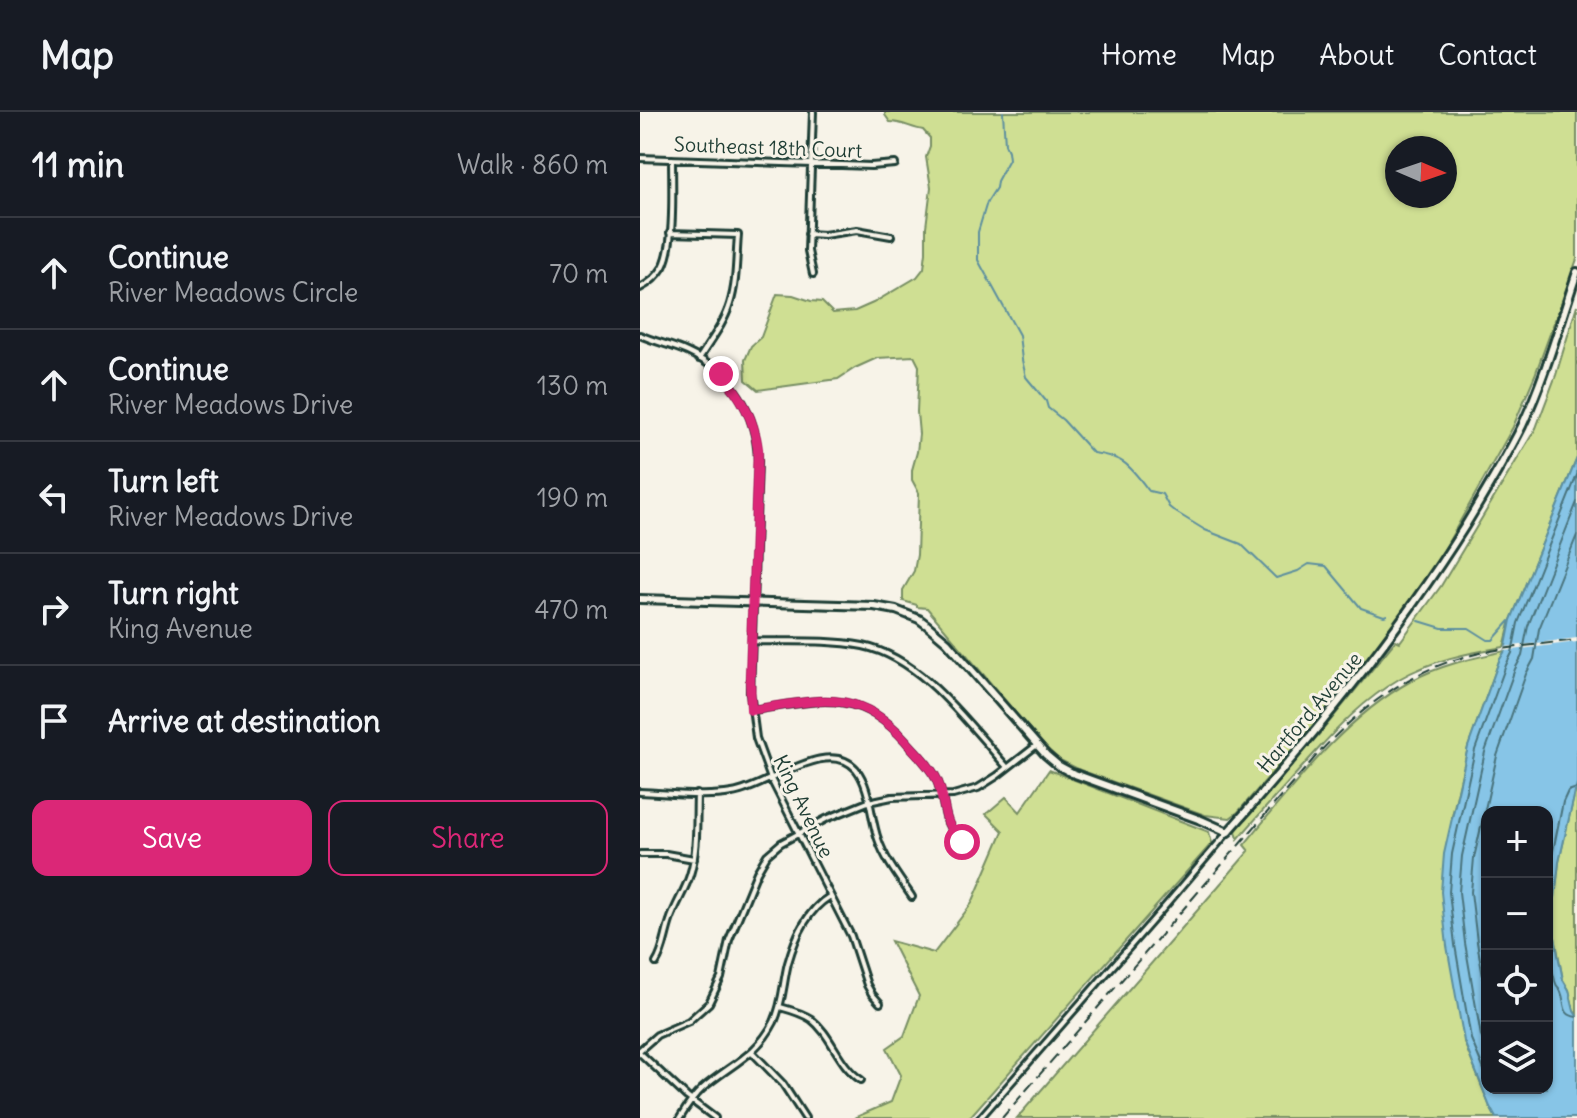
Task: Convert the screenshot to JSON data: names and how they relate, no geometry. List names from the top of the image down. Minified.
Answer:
{"streets":{"street":["Southeast 18th Court","Hartford Avenue","King Avenue"]},"north":"right","page":{"header":"Map","nav":["Home","Map","About","Contact"],"heading":["11 min","Walk · 860 m"],"list":[["Continue","River Meadows Circle","70 m"],["Continue","River Meadows Drive","130 m"],["Turn left","River Meadows Drive","190 m"],["Turn right","King Avenue","470 m"],"Arrive at destination"],"buttons":["Save","Share"],"map_buttons":["+","−"]}}
